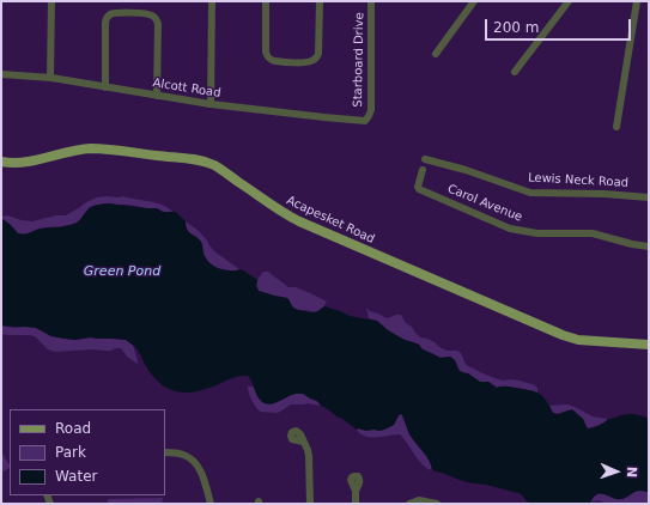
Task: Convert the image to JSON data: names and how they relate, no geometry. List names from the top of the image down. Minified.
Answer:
{"streets":{"main road":["Acapesket Road"],"street":["Starboard Drive","Alcott Road","Lewis Neck Road","Carol Avenue"]},"crossings":[["Starboard Drive","Alcott Road"]],"water":["Green Pond"],"legend":["Road","Park","Water"],"scale_bar":"200 m","north":"right"}
